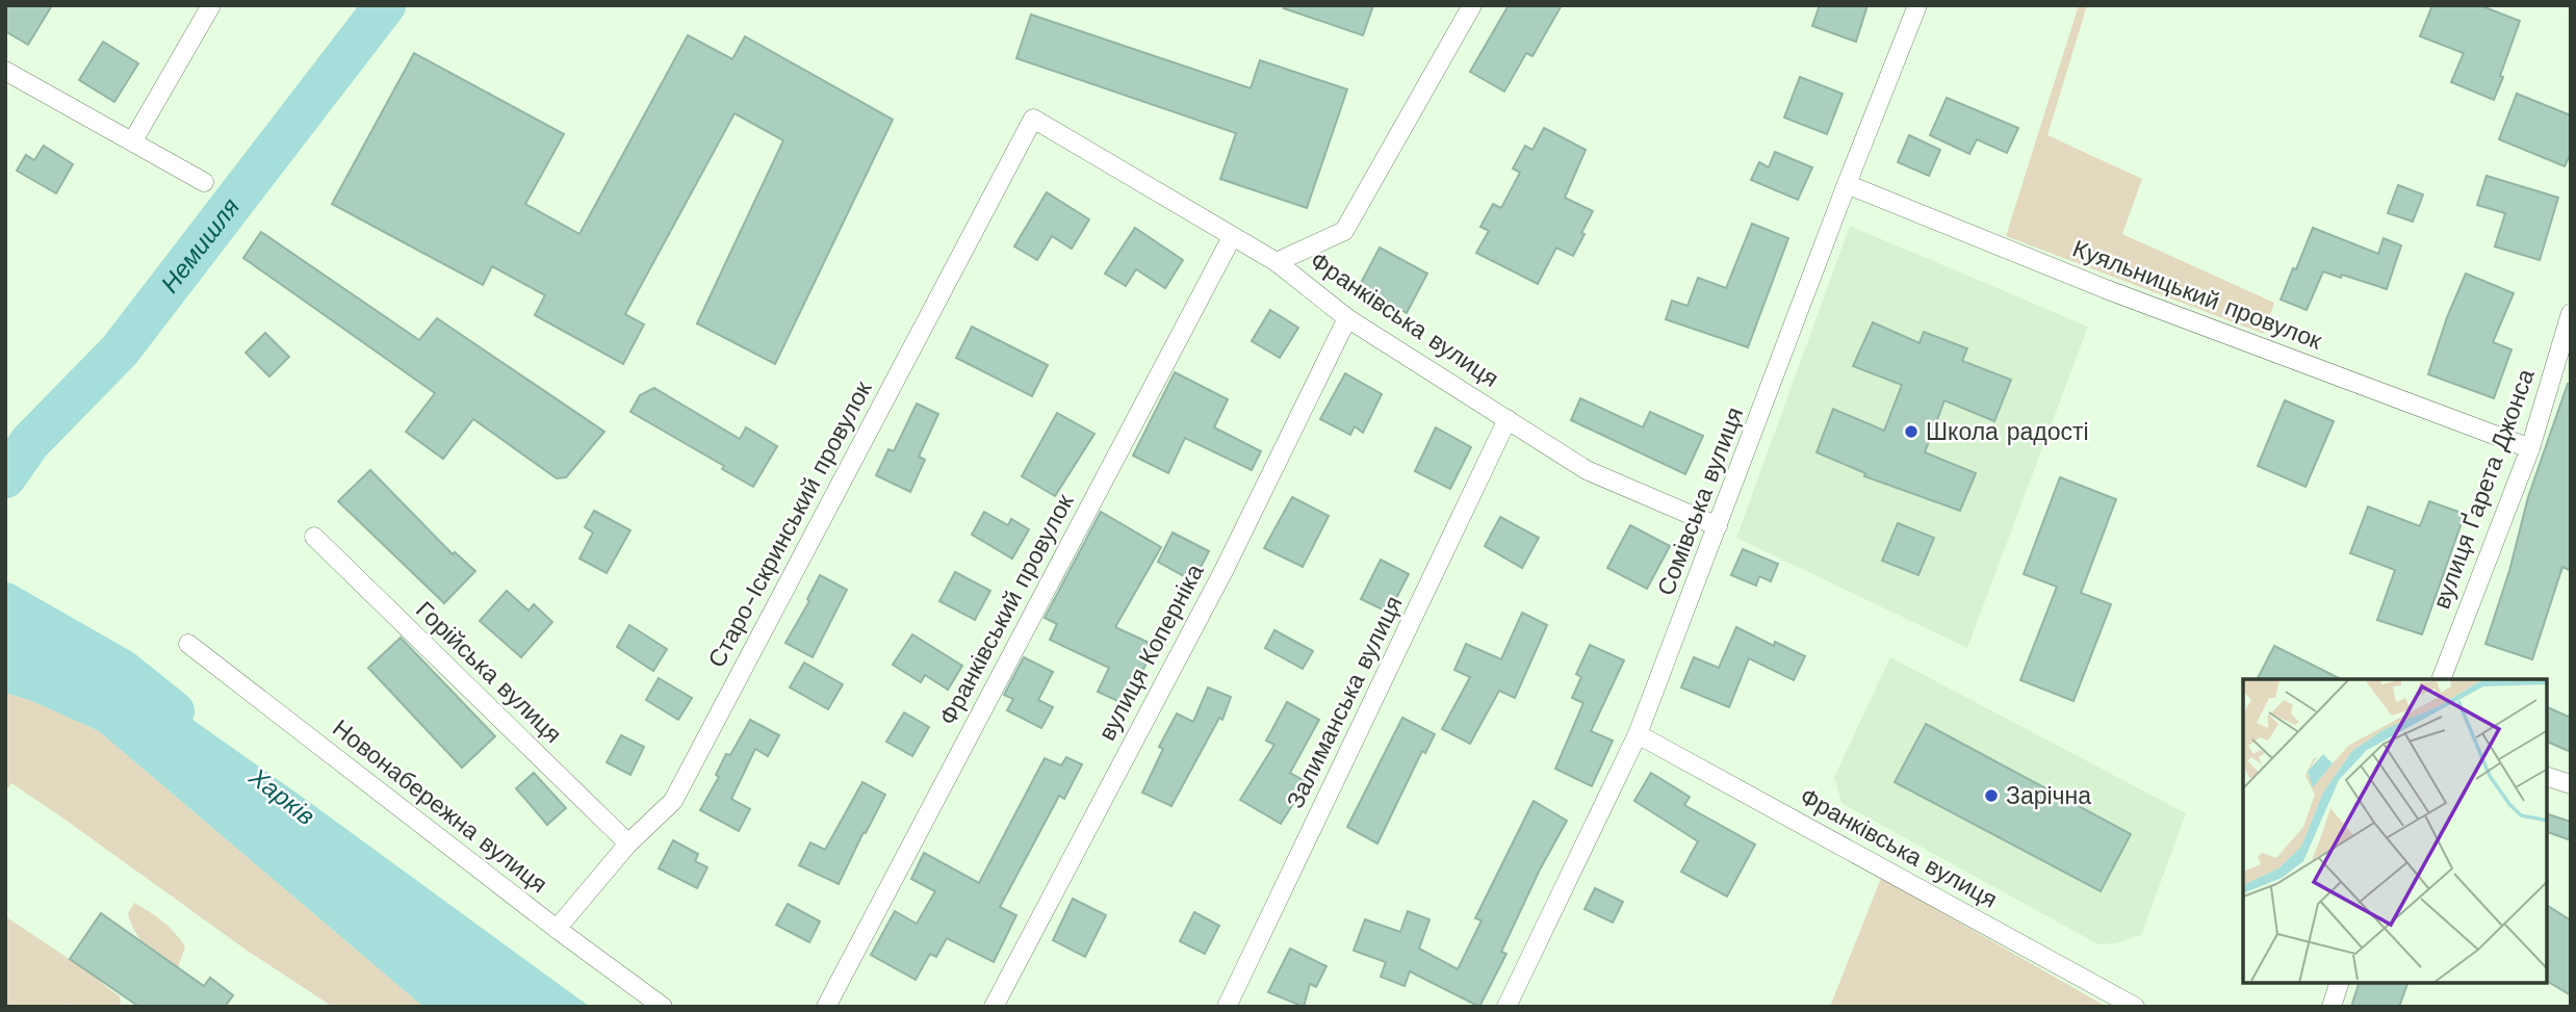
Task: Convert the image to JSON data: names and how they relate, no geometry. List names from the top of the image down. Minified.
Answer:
{"streets":{"street":["Куяльницький провулок","Франківська вулиця","вулиця Ґарета Джонса","Сомівська вулиця","Старо-Іскринський провулок","Франківський провулок","вулиця Коперніка","Горійська вулиця","Залиманська вулиця","Новонабережна вулиця"]},"crossings":[["Куяльницький провулок","вулиця Ґарета Джонса"],["Куяльницький провулок","Сомівська вулиця"],["Франківська вулиця","Сомівська вулиця"],["Франківська вулиця","Старо-Іскринський провулок"],["Франківська вулиця","Франківський провулок"],["Франківська вулиця","вулиця Коперніка"],["Франківська вулиця","Залиманська вулиця"],["Старо-Іскринський провулок","Горійська вулиця"],["Старо-Іскринський провулок","Новонабережна вулиця"]],"water":["Немишля","Харків"],"places":["Школа радості","Зарічна"]}
